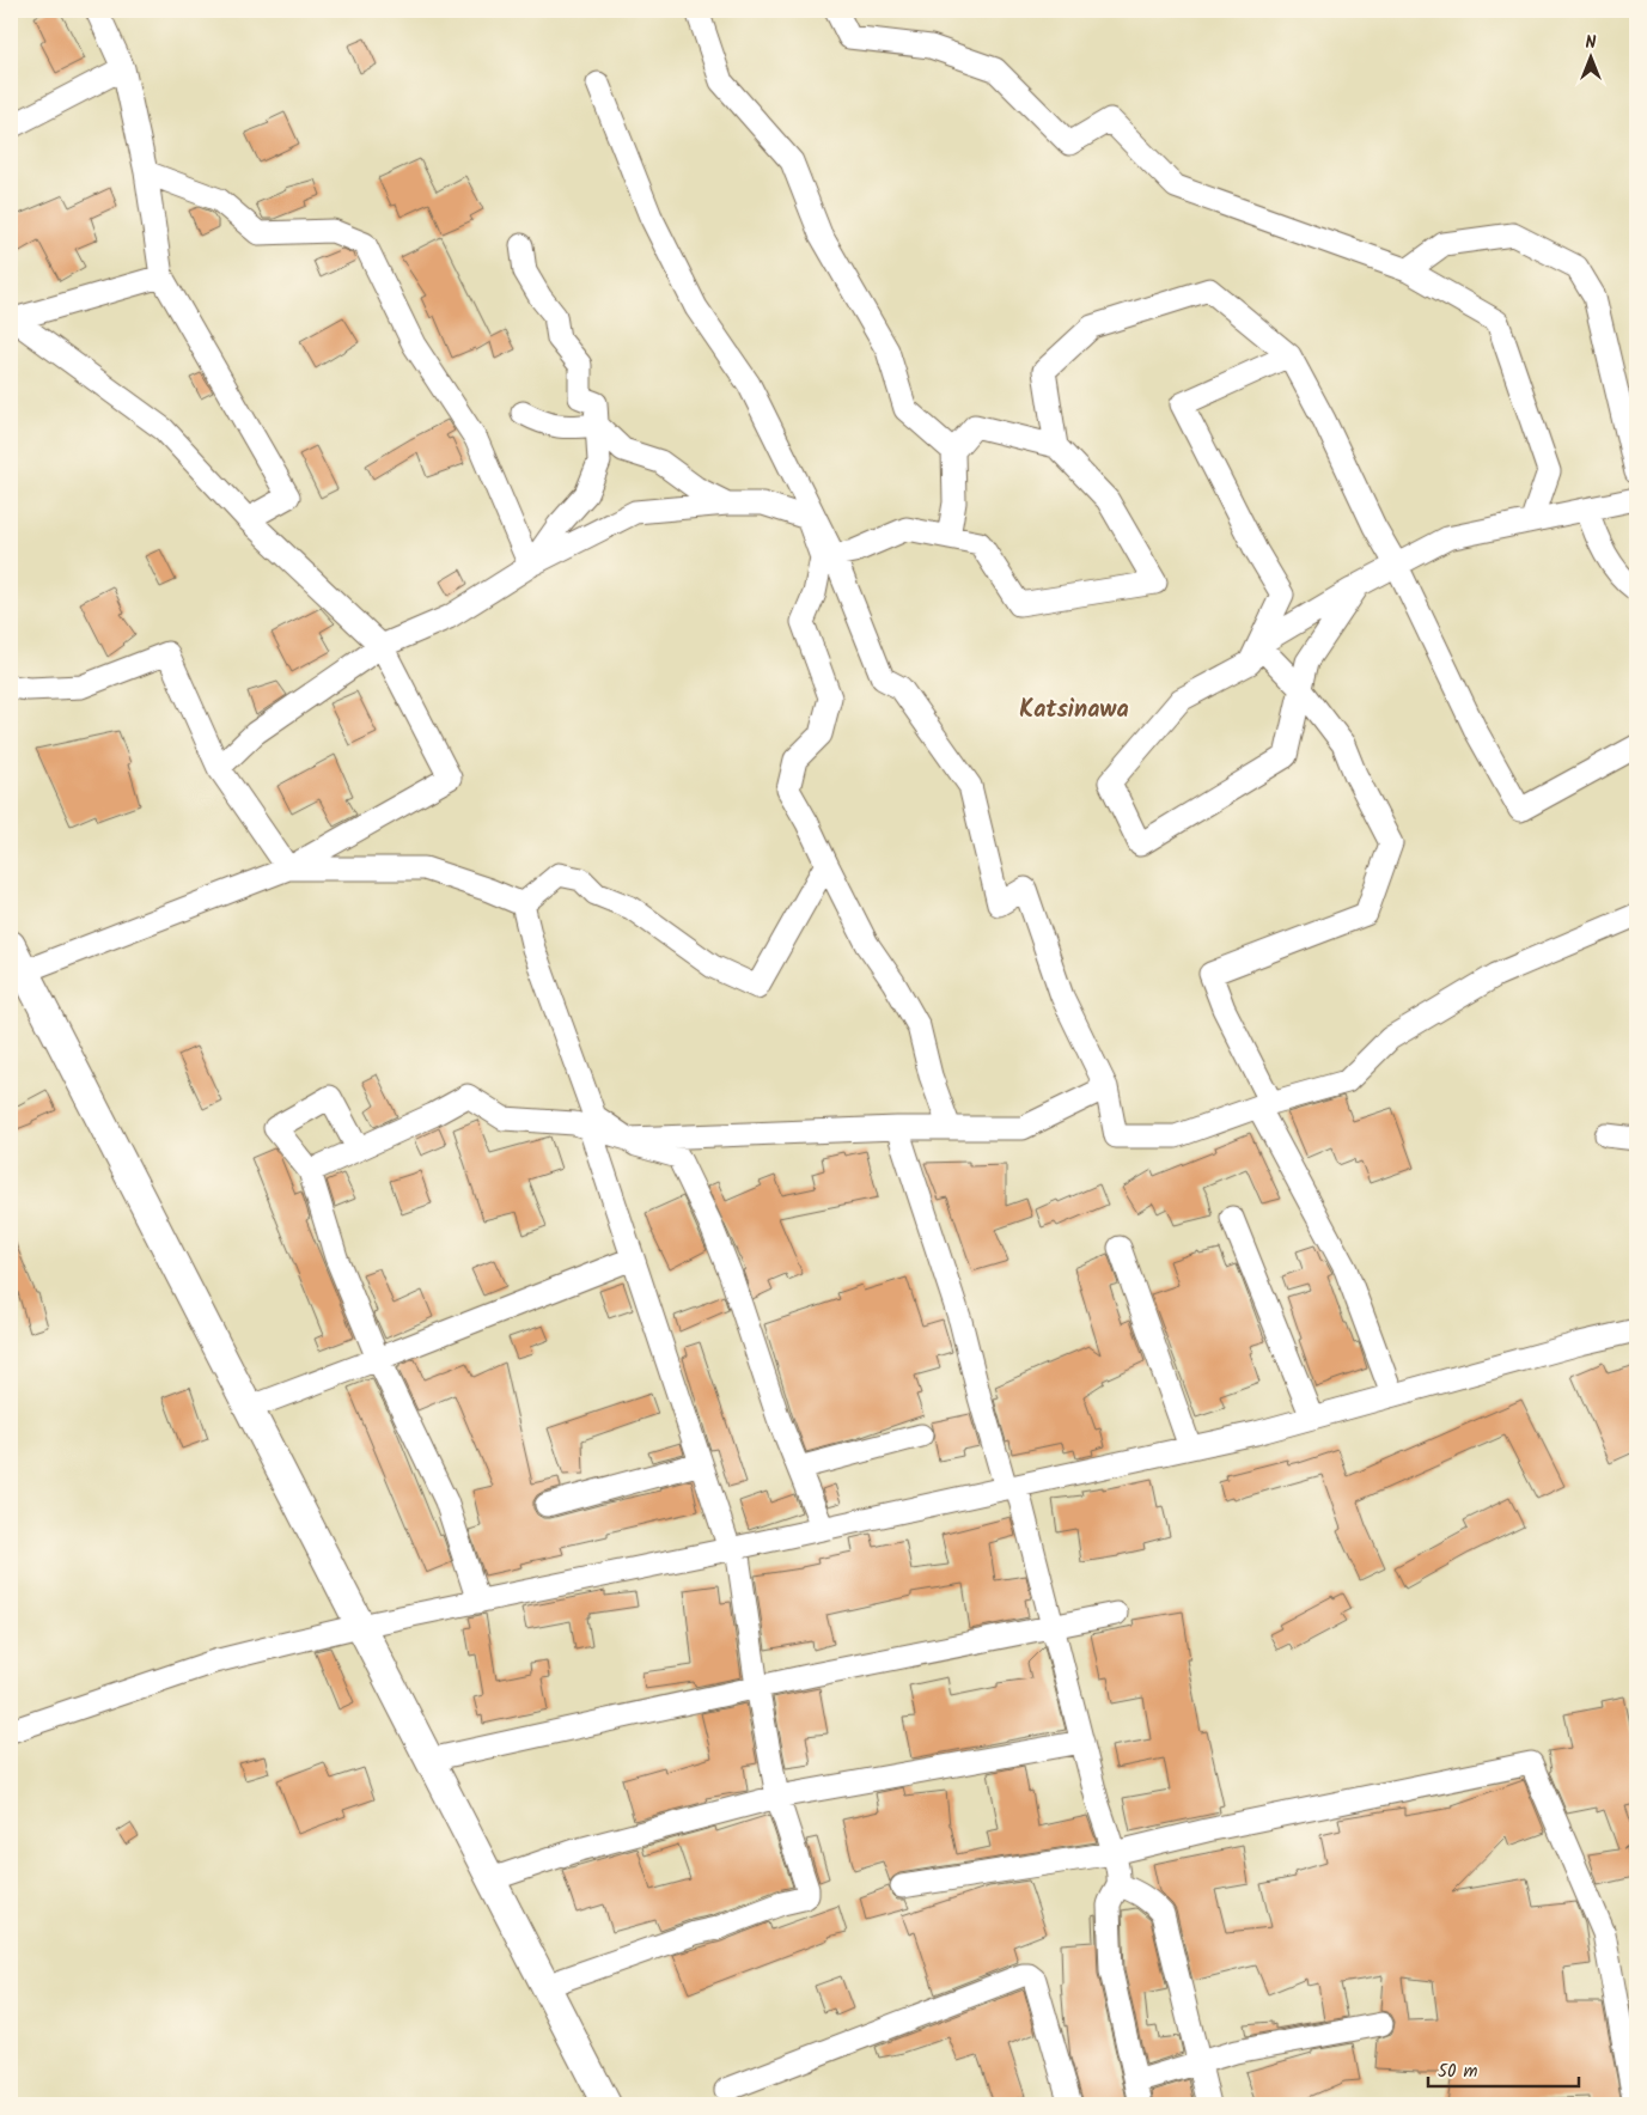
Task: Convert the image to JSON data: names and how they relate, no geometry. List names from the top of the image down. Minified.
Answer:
{"districts":["Katsinawa"],"scale_bar":"50 m","north":"top"}
